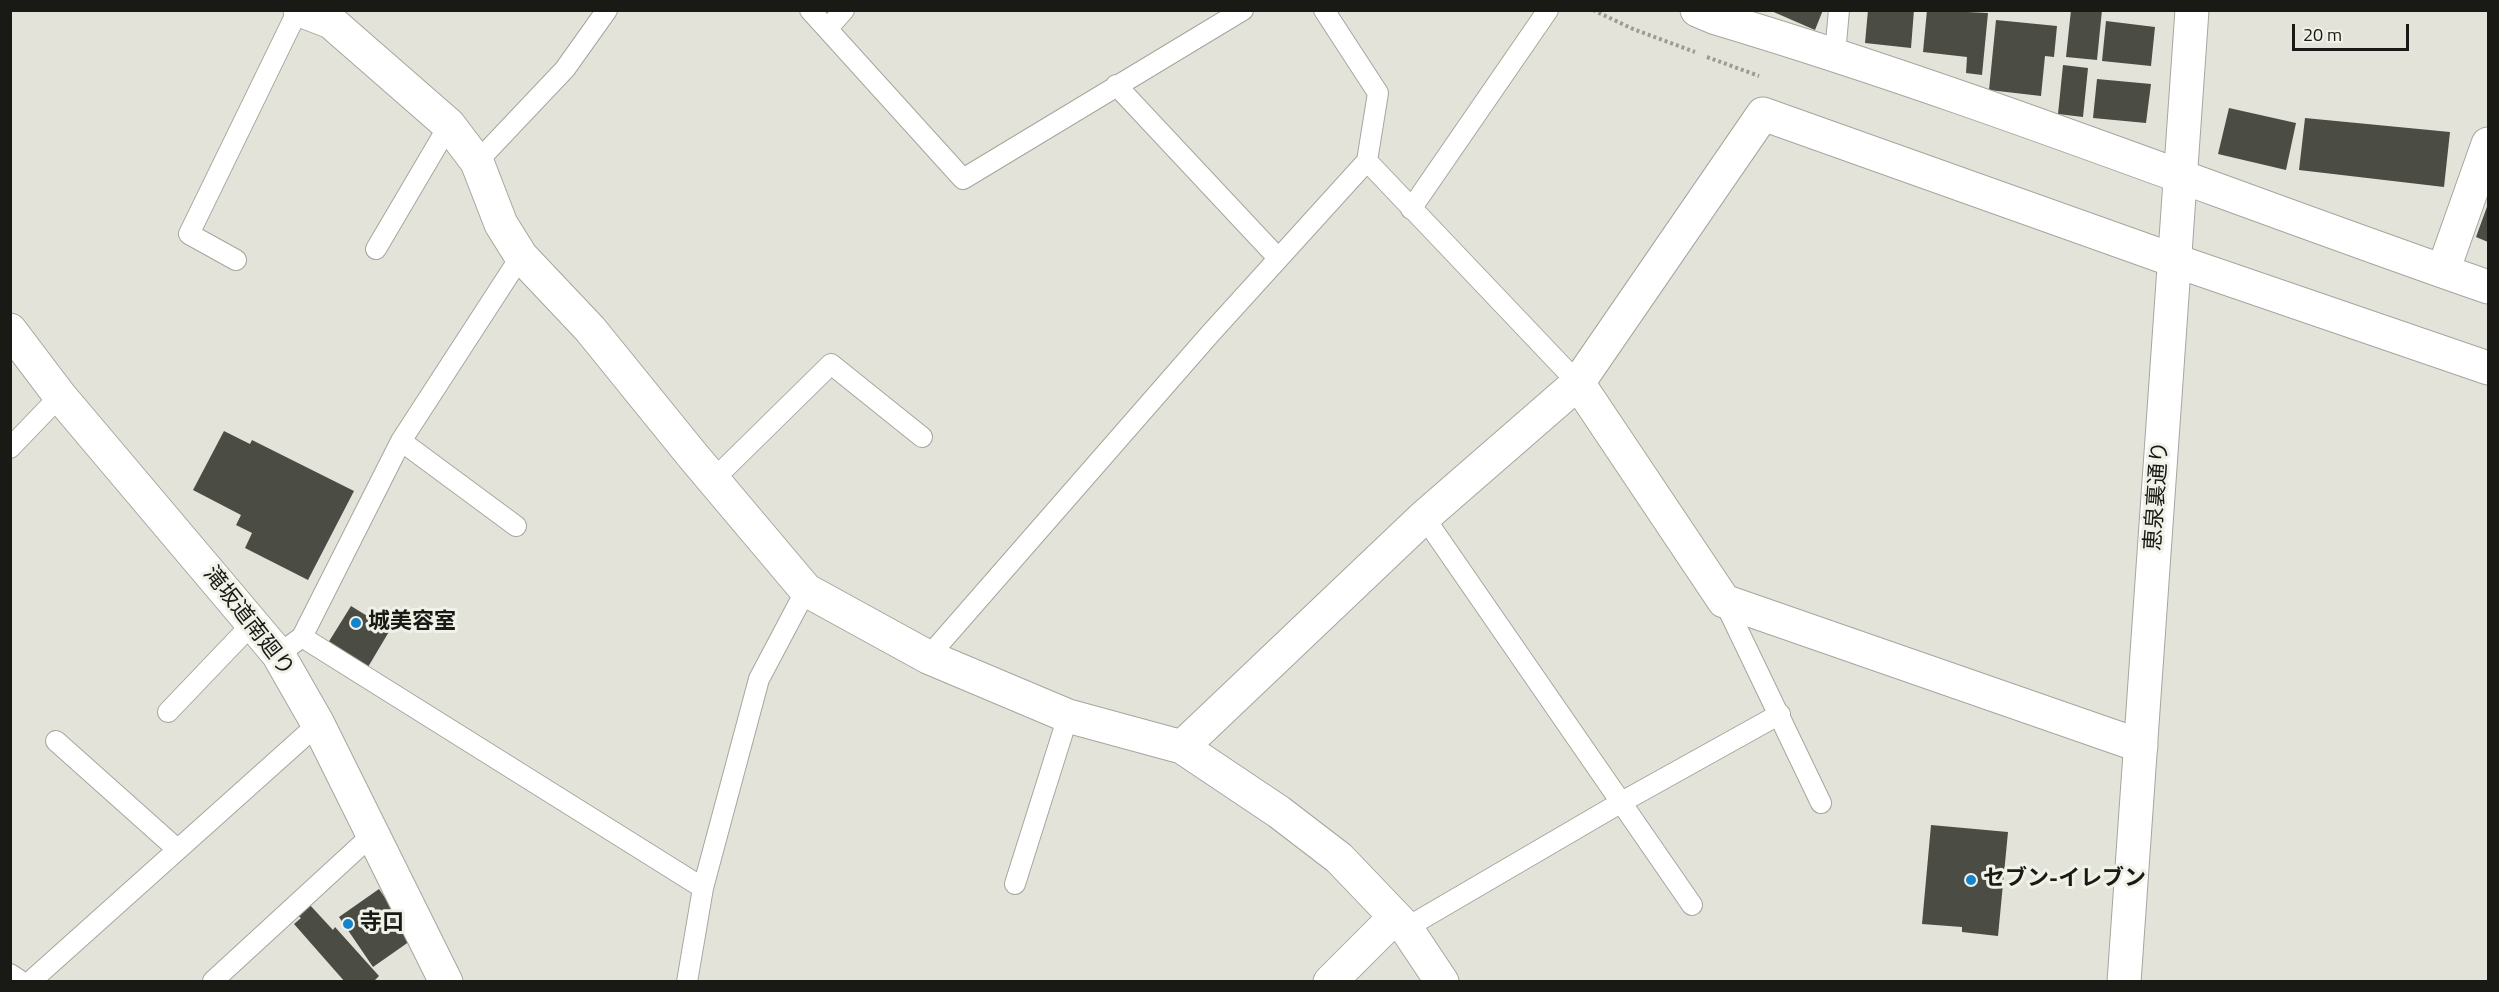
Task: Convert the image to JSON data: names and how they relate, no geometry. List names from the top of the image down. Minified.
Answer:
{"streets":{"street":["恵泉裏通り","滝坂道南廻り"]},"places":["城美容室","セブン-イレブン","寺口"],"scale_bar":"20 m"}
